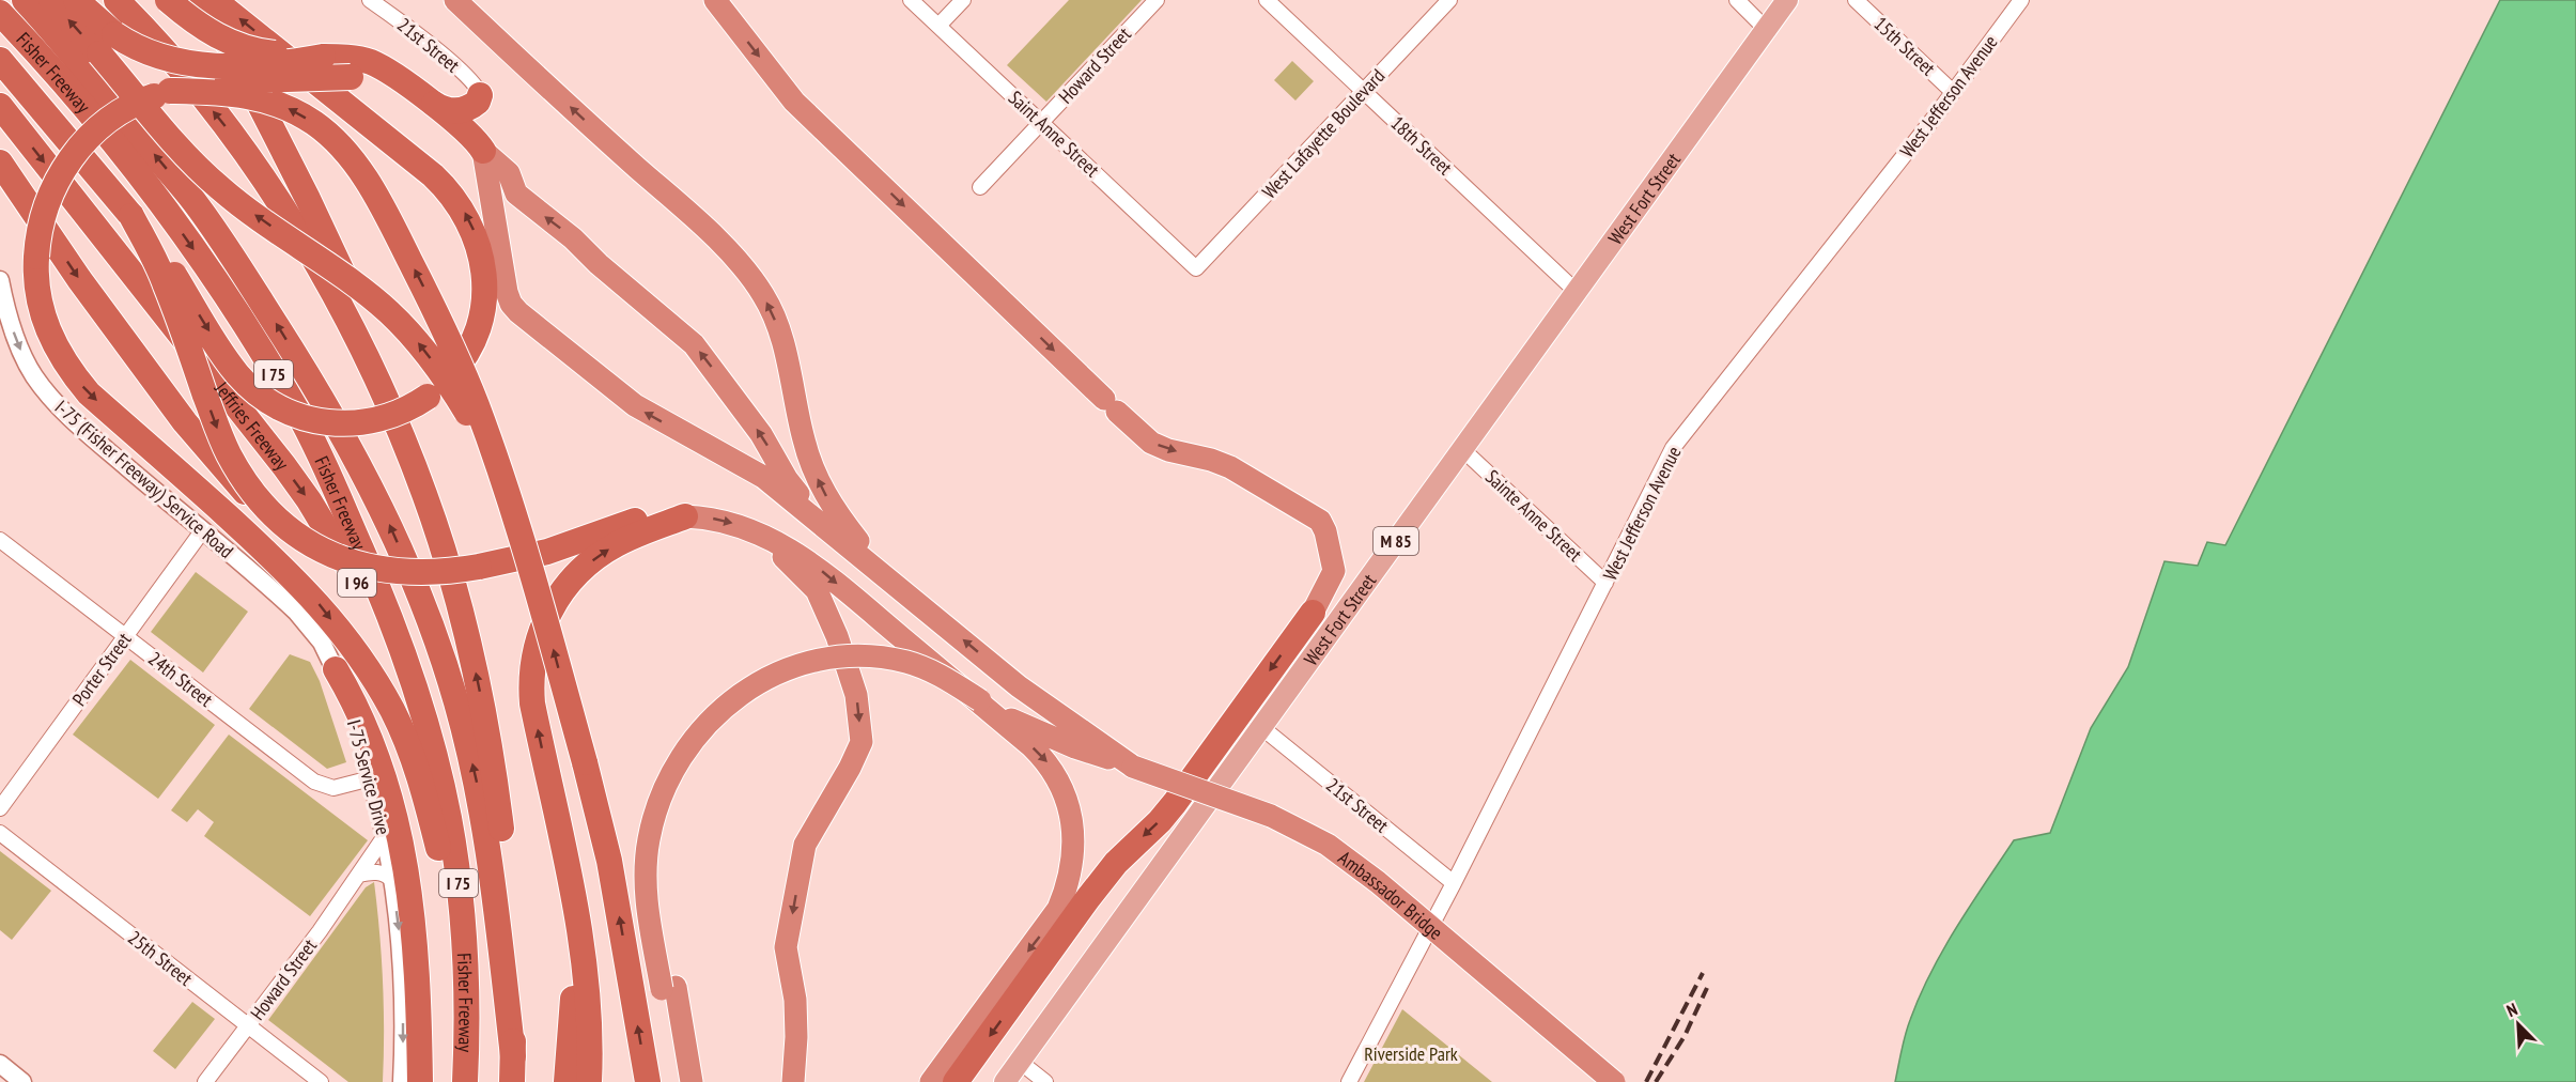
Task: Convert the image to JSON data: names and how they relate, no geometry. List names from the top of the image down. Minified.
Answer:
{"streets":{"highway":["Fisher Freeway","I 75","Jeffries Freeway","I 96","Ambassador Bridge"],"main road":["West Fort Street","M 85"],"street":["21st Street","15th Street","Howard Street","West Jefferson Avenue","Saint Anne Street","West Lafayette Boulevard","18th Street","I-75 (Fisher Freeway) Service Road","Sainte Anne Street","Porter Street","24th Street","I-75 Service Drive","25th Street"]},"crossings":[["21st Street","West Jefferson Avenue"],["21st Street","West Fort Street"],["15th Street","West Jefferson Avenue"],["Howard Street","Saint Anne Street"],["Howard Street","I-75 Service Drive"],["Howard Street","25th Street"],["Fisher Freeway","Jeffries Freeway"],["West Jefferson Avenue","Sainte Anne Street"],["Saint Anne Street","West Lafayette Boulevard"],["West Lafayette Boulevard","18th Street"],["18th Street","West Fort Street"],["West Fort Street","Sainte Anne Street"],["I-75 (Fisher Freeway) Service Road","Porter Street"],["I-75 (Fisher Freeway) Service Road","I-75 Service Drive"],["Porter Street","24th Street"],["24th Street","I-75 Service Drive"]],"one_way":["I-75 (Fisher Freeway) Service Road","I-75 Service Drive"],"parks":["Riverside Park"],"north":"top left"}
